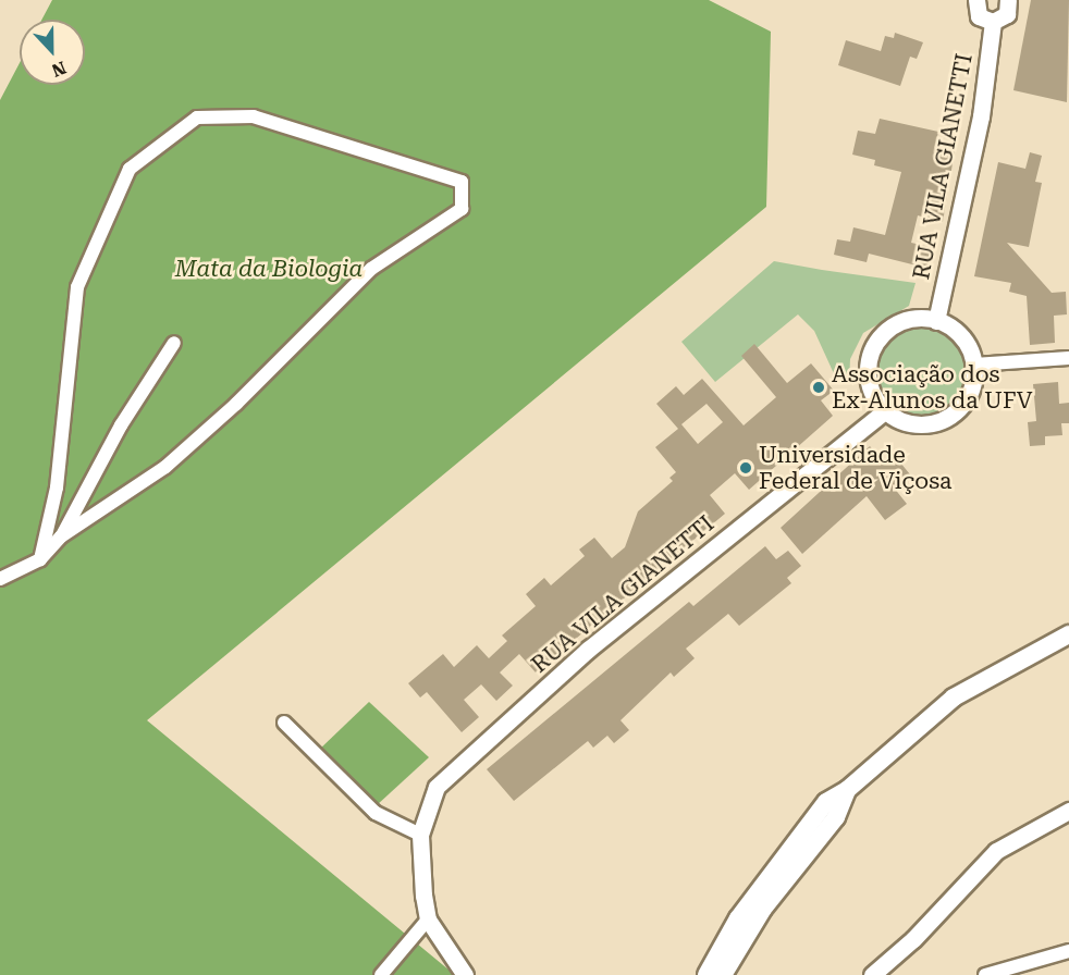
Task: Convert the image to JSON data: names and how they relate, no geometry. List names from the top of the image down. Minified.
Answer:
{"streets":{"street":["RUA VILA GIANETTI"]},"parks":["Mata da Biologia"],"places":["Associação dos Ex-Alunos da UFV","Universidade Federal de Viçosa"],"north":"bottom"}
